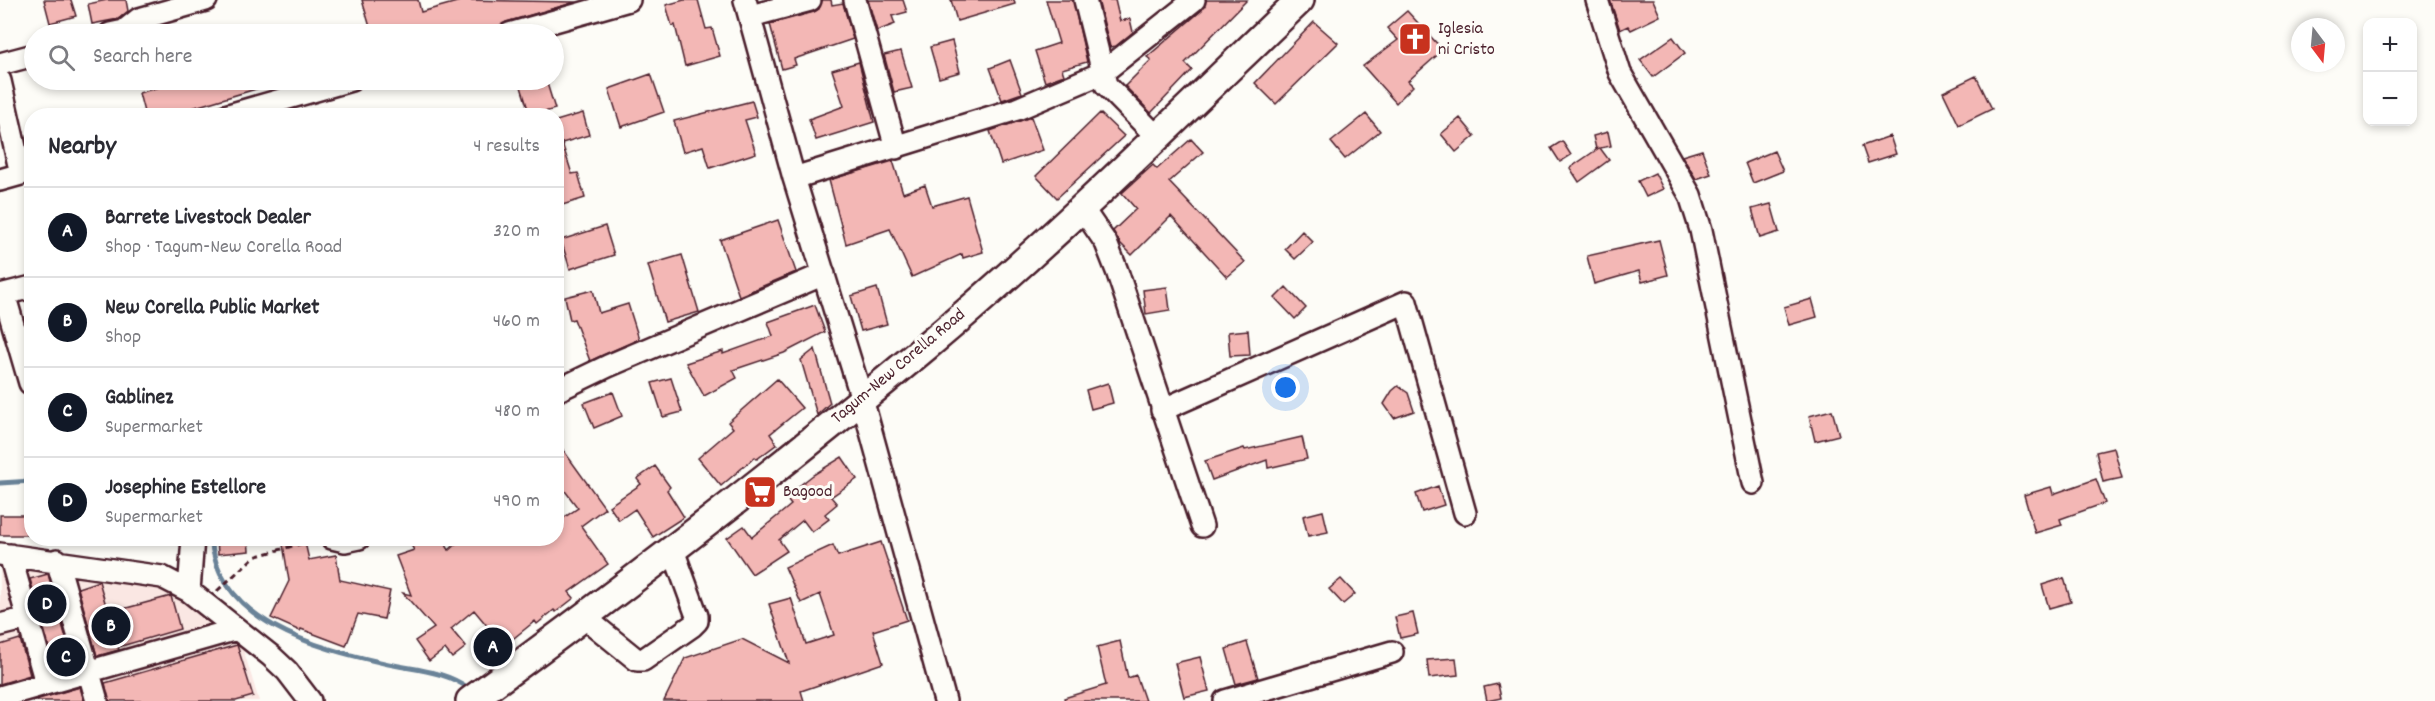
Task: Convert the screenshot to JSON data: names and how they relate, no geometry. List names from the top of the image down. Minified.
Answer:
{"streets":{"main road":["Tagum-New Corella Road"]},"places":{"church":["Iglesia ni Cristo"],"supermarket":["Bagood"]},"north":"bottom","page":{"map_buttons":["+","−"],"search":"Search here","heading":["Nearby","4 results"],"list":[{"mark":"A","name":"Barrete Livestock Dealer","note":"Shop · Tagum-New Corella Road","value":"320 m"},{"mark":"B","name":"New Corella Public Market","note":"Shop","value":"460 m"},{"mark":"C","name":"Gablinez","note":"Supermarket","value":"480 m"},{"mark":"D","name":"Josephine Estellore","note":"Supermarket","value":"490 m"}],"pins":["D","B","A","C"]}}
